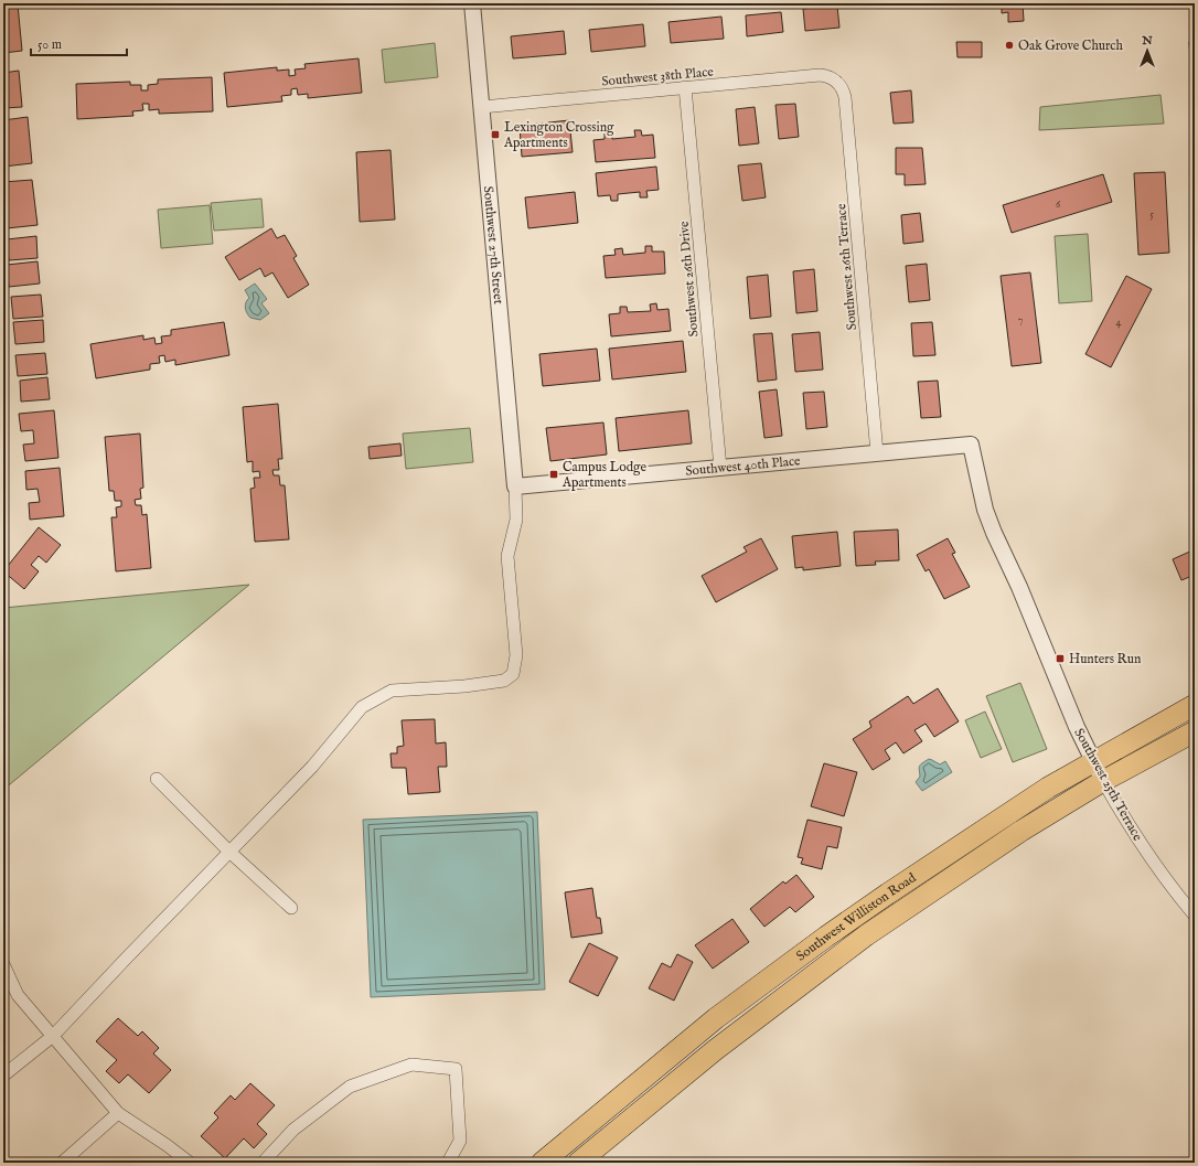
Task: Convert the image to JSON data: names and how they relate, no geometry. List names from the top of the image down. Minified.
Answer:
{"streets":{"highway":["Southwest Williston Road"],"street":["Southwest 38th Place","Southwest 27th Street","Southwest 26th Terrace","Southwest 26th Drive","Southwest 40th Place","Southwest 25th Terrace"]},"crossings":[["Southwest 38th Place","Southwest 27th Street"],["Southwest 38th Place","Southwest 26th Terrace"],["Southwest 38th Place","Southwest 26th Drive"],["Southwest 27th Street","Southwest 40th Place"],["Southwest 26th Terrace","Southwest 40th Place"],["Southwest 26th Drive","Southwest 40th Place"],["Southwest 40th Place","Southwest 25th Terrace"],["Southwest 25th Terrace","Southwest Williston Road"]],"places":{"other":["Oak Grove Church"],"transit":["Lexington Crossing Apartments","Campus Lodge Apartments","Hunters Run"]},"house_numbers":["6","5","7","4"],"scale_bar":"50 m","north":"top"}
